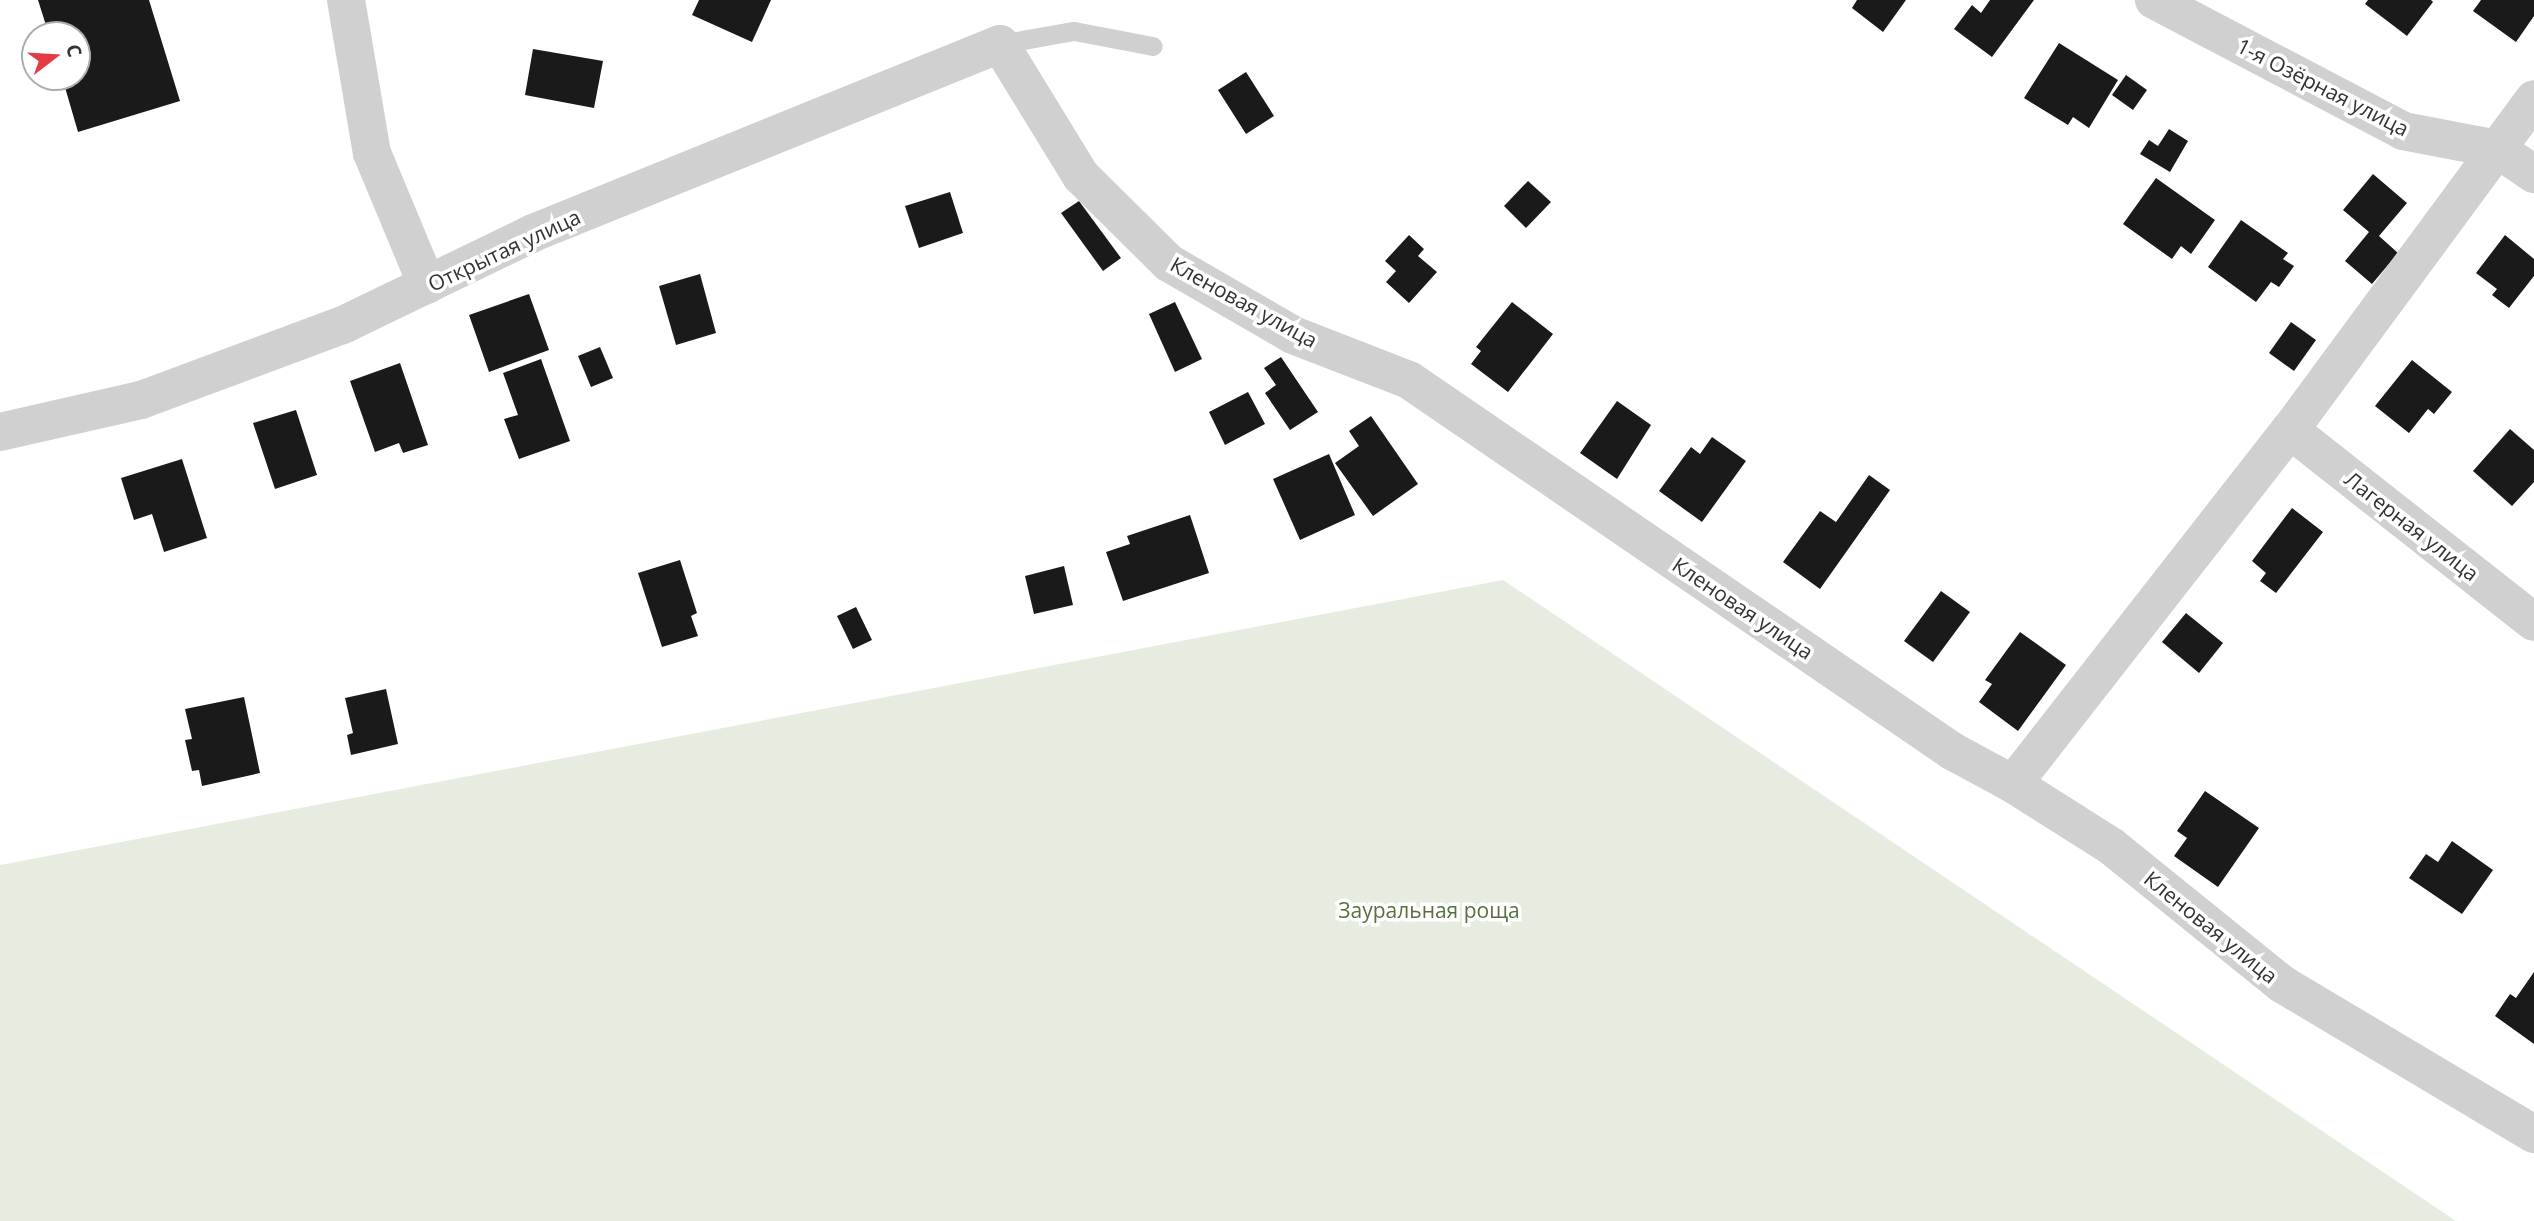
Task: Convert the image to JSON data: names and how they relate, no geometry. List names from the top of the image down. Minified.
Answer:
{"streets":{"street":["1-я Озёрная улица","Открытая улица","Кленовая улица","Лагерная улица"]},"crossings":[["Открытая улица","Кленовая улица"]],"parks":["Зауральная роща"],"north":"right"}
